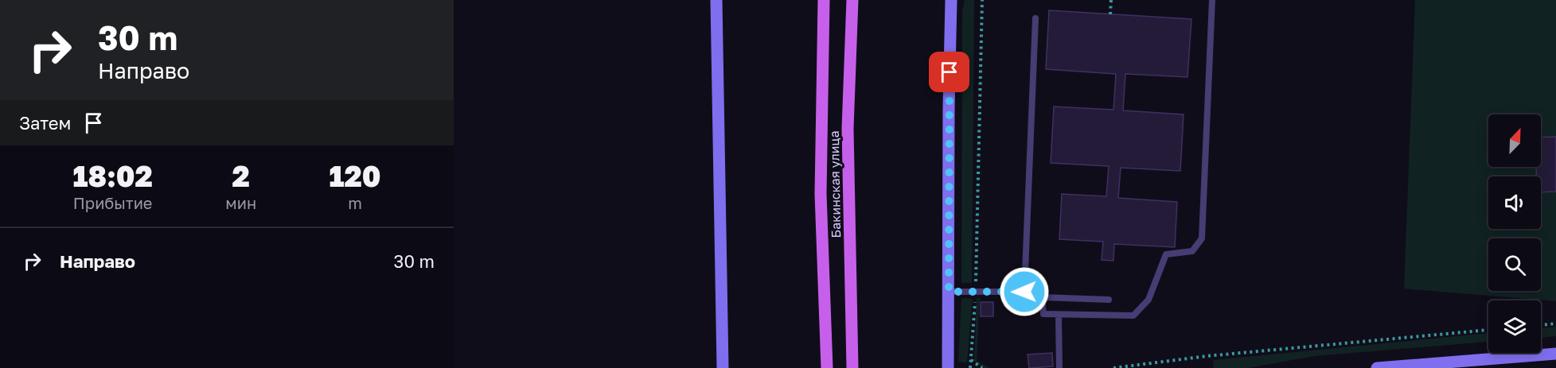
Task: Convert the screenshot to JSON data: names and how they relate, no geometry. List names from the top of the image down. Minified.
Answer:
{"streets":{"main road":["Бакинская улица"]},"north":"top right","page":{"turn":["30 m","Направо"],"then":"Затем","eta":["18:02","Прибытие","2","мин","120","m"],"list":[{"name":"Направо","value":"30 m"}]}}
